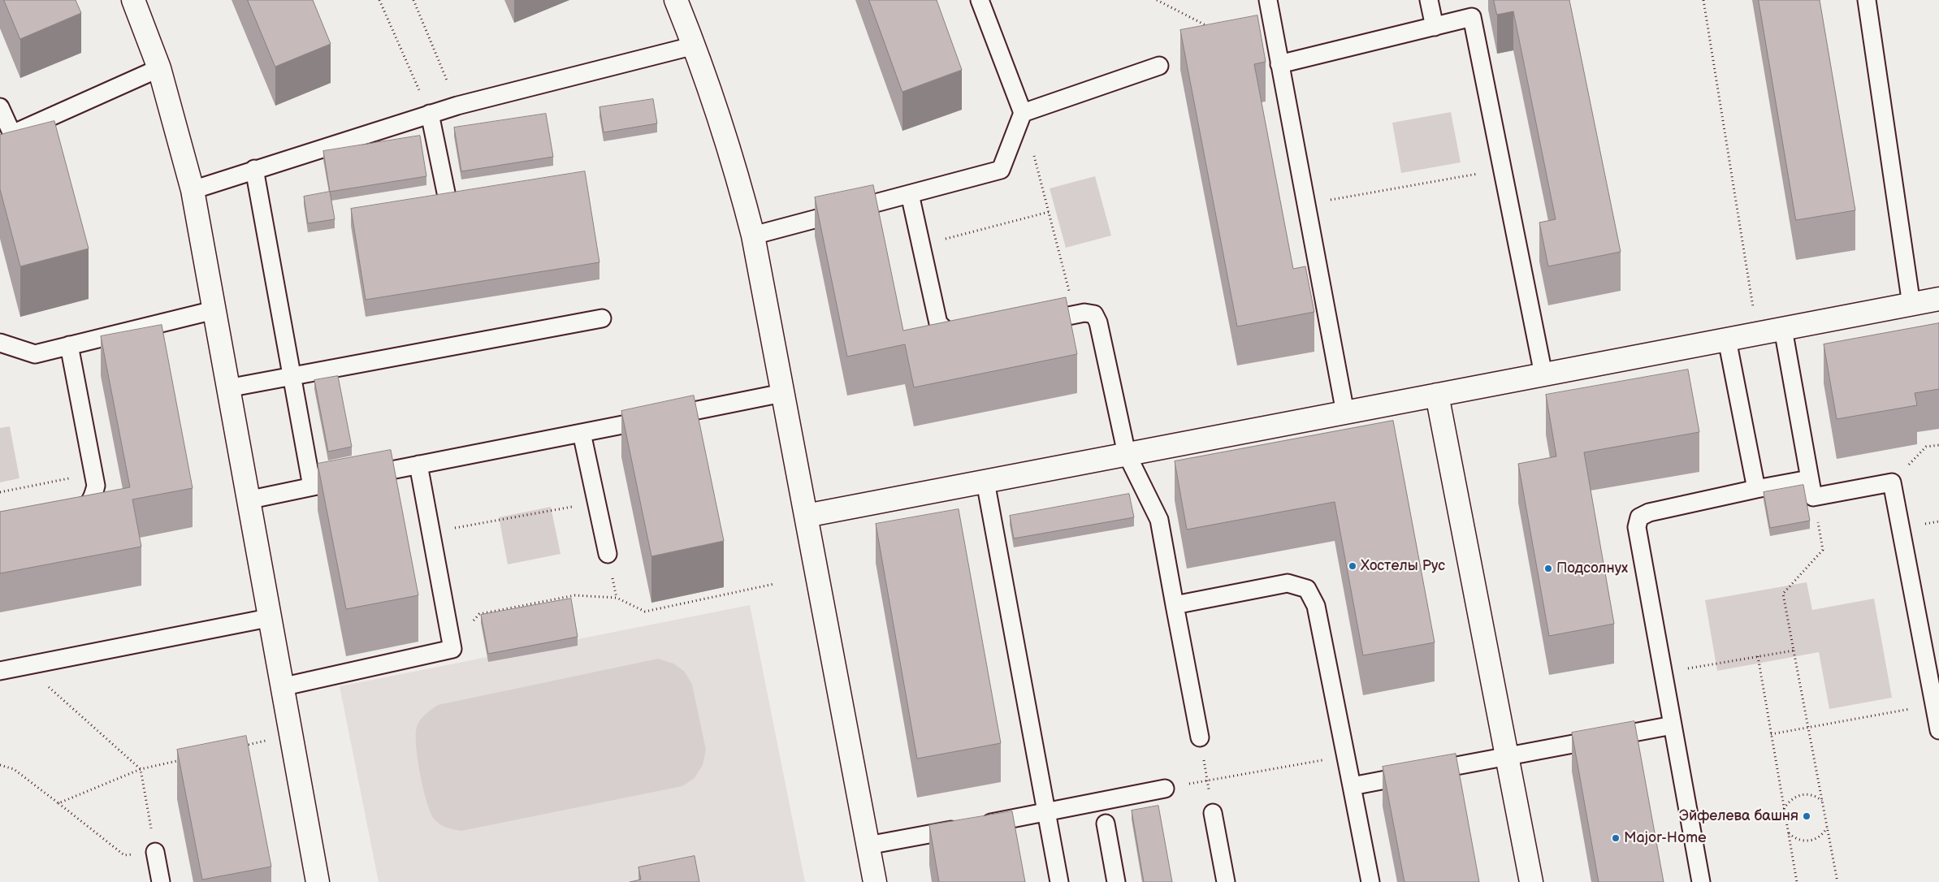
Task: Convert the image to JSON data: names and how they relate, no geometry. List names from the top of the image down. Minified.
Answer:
{"places":["Хостелы Рус","Подсолнух","Эйфелева башня","Major-Home"]}
